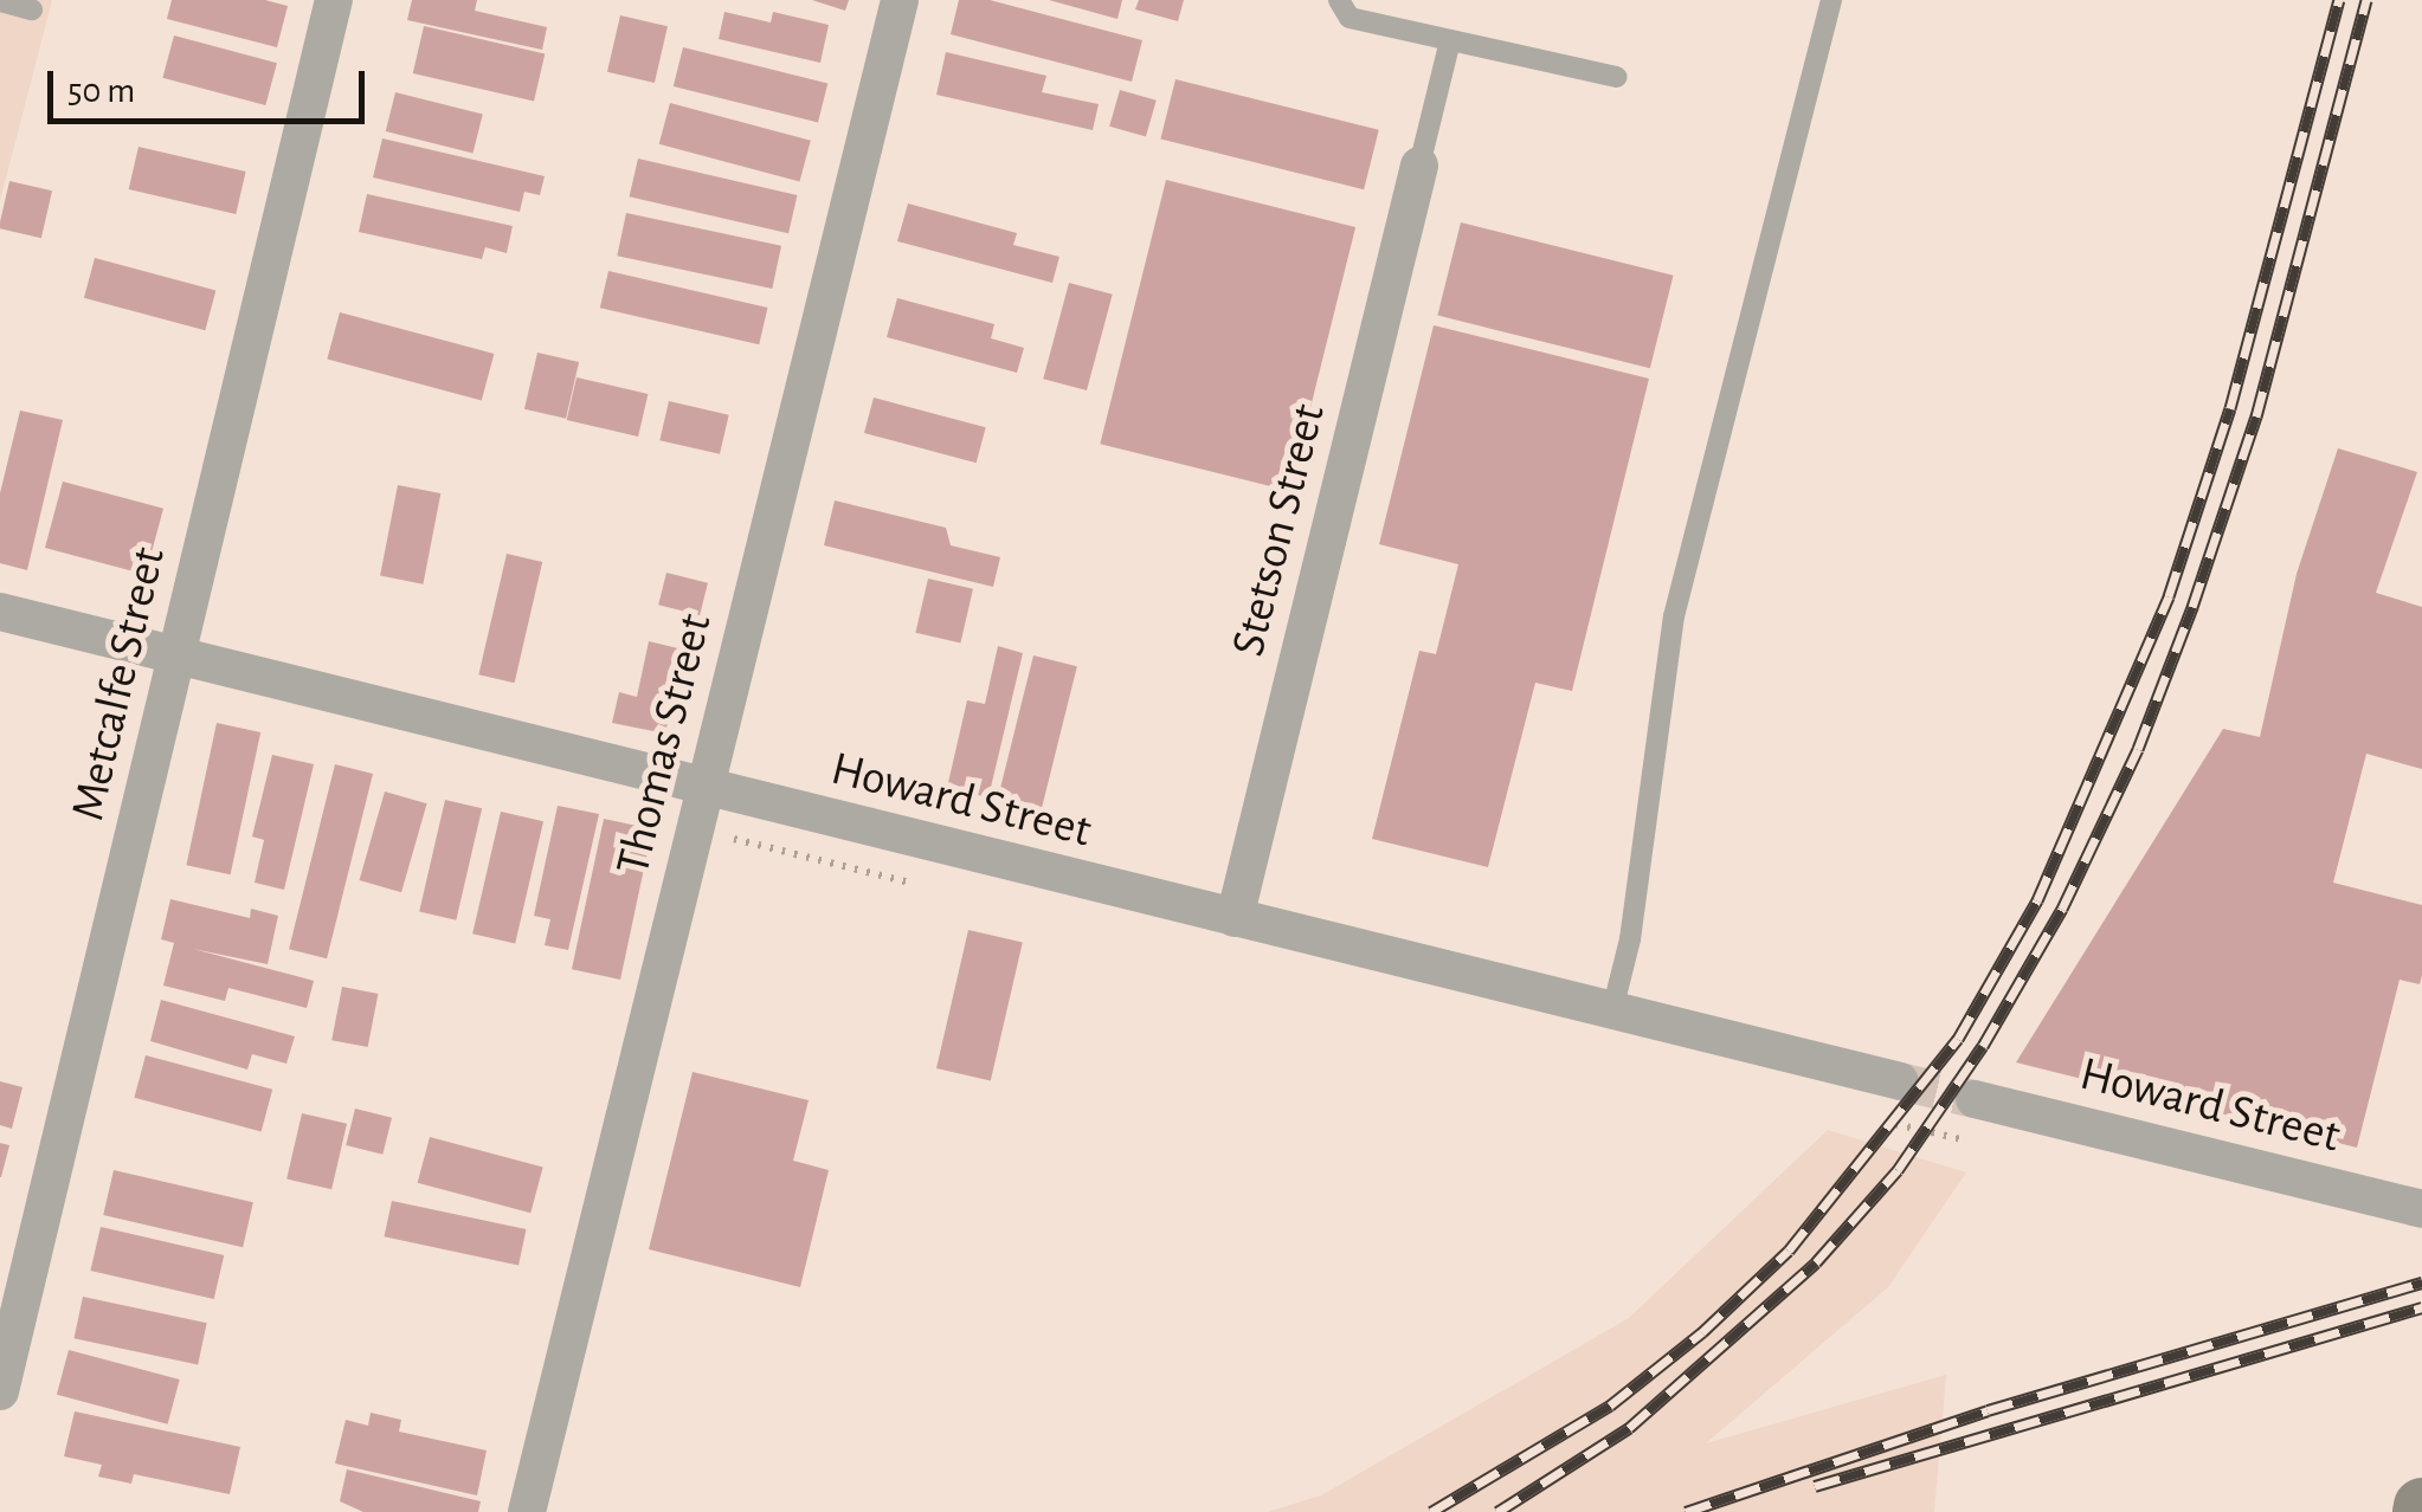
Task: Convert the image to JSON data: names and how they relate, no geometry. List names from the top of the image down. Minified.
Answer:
{"streets":{"street":["Stetson Street","Metcalfe Street","Thomas Street","Howard Street"]},"crossings":[["Stetson Street","Howard Street"],["Metcalfe Street","Howard Street"],["Thomas Street","Howard Street"]],"scale_bar":"50 m"}
